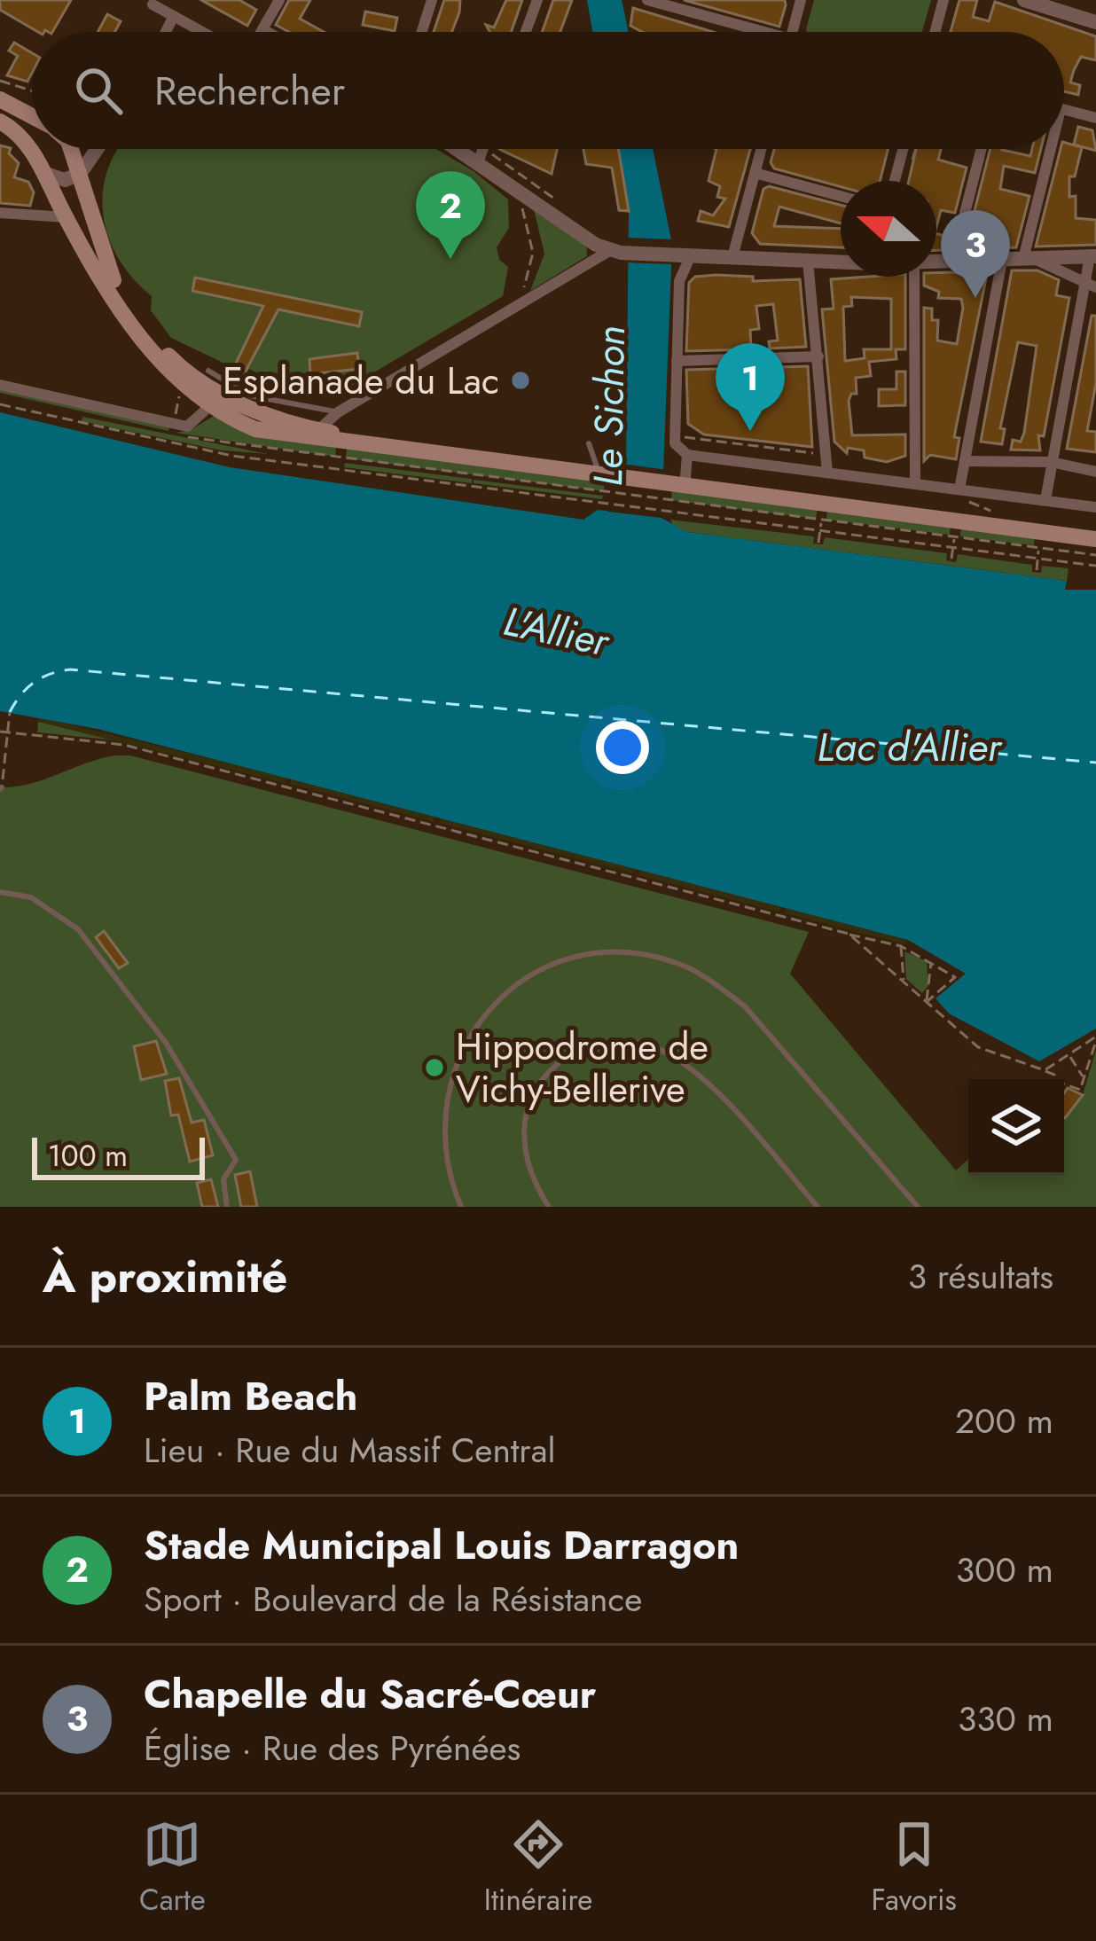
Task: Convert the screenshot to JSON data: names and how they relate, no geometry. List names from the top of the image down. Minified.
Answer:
{"water":["Le Sichon","L'Allier","Lac d'Allier"],"places":["Esplanade du Lac","Hippodrome de Vichy-Bellerive"],"scale_bar":"100 m","north":"left","page":{"search":"Rechercher","pins":["2","3","1"],"scale":"100 m","heading":["À proximité","3 résultats"],"list":[{"mark":"1","name":"Palm Beach","note":"Lieu · Rue du Massif Central","value":"200 m"},{"mark":"2","name":"Stade Municipal Louis Darragon","note":"Sport · Boulevard de la Résistance","value":"300 m"},{"mark":"3","name":"Chapelle du Sacré-Cœur","note":"Église · Rue des Pyrénées","value":"330 m"}],"nav":["Carte","Itinéraire","Favoris"]}}
